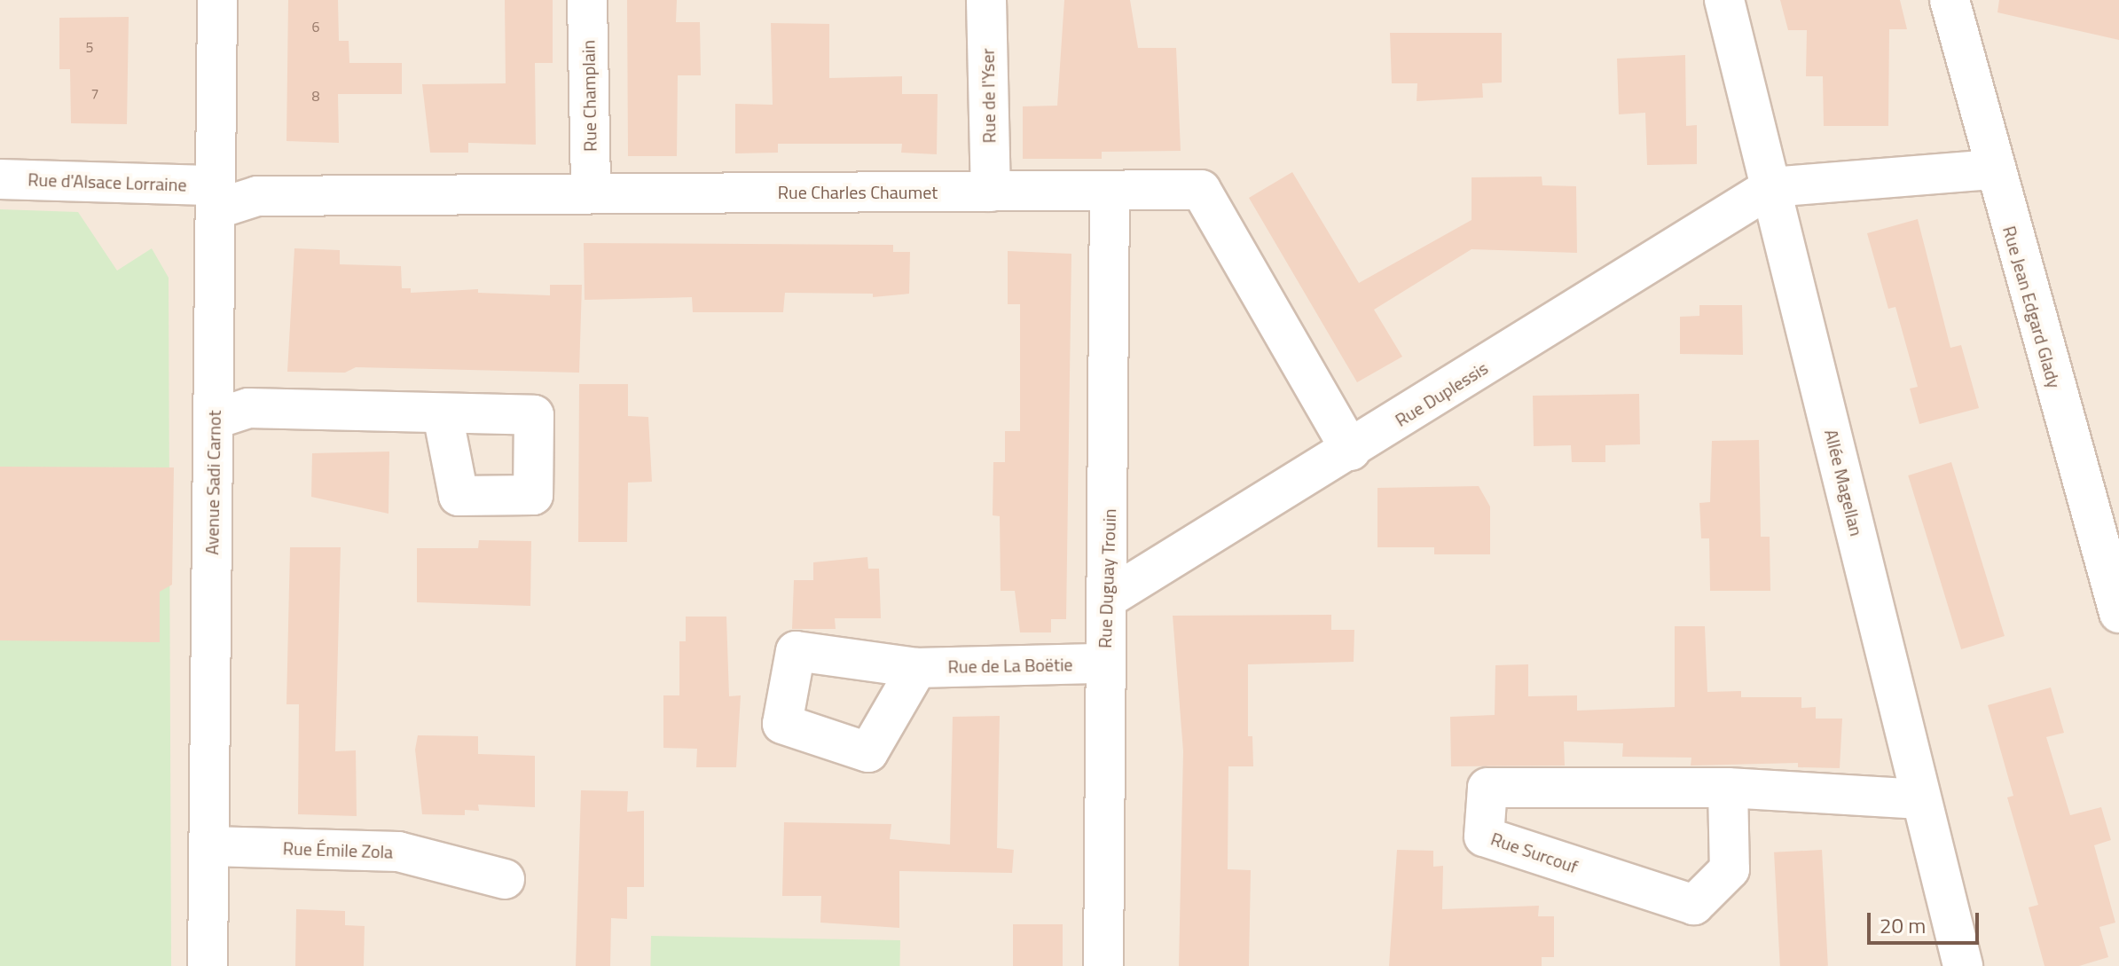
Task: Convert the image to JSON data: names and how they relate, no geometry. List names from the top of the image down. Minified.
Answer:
{"streets":{"street":["Rue Champlain","Rue de l'Yser","Rue d'Alsace Lorraine","Rue Charles Chaumet","Rue Jean Edgard Glady","Rue Duplessis","Avenue Sadi Carnot","Allée Magellan","Rue Duguay Trouin","Rue de La Boëtie","Rue Émile Zola","Rue Surcouf"]},"crossings":[["Rue Champlain","Rue Charles Chaumet"],["Rue de l'Yser","Rue Charles Chaumet"],["Rue d'Alsace Lorraine","Rue Charles Chaumet"],["Rue d'Alsace Lorraine","Avenue Sadi Carnot"],["Rue Charles Chaumet","Rue Duplessis"],["Rue Charles Chaumet","Avenue Sadi Carnot"],["Rue Charles Chaumet","Rue Duguay Trouin"],["Rue Duplessis","Allée Magellan"],["Rue Duplessis","Rue Duguay Trouin"],["Avenue Sadi Carnot","Rue Émile Zola"],["Allée Magellan","Rue Surcouf"],["Rue Duguay Trouin","Rue de La Boëtie"]],"house_numbers":["6","5","7","8"],"scale_bar":"20 m"}
